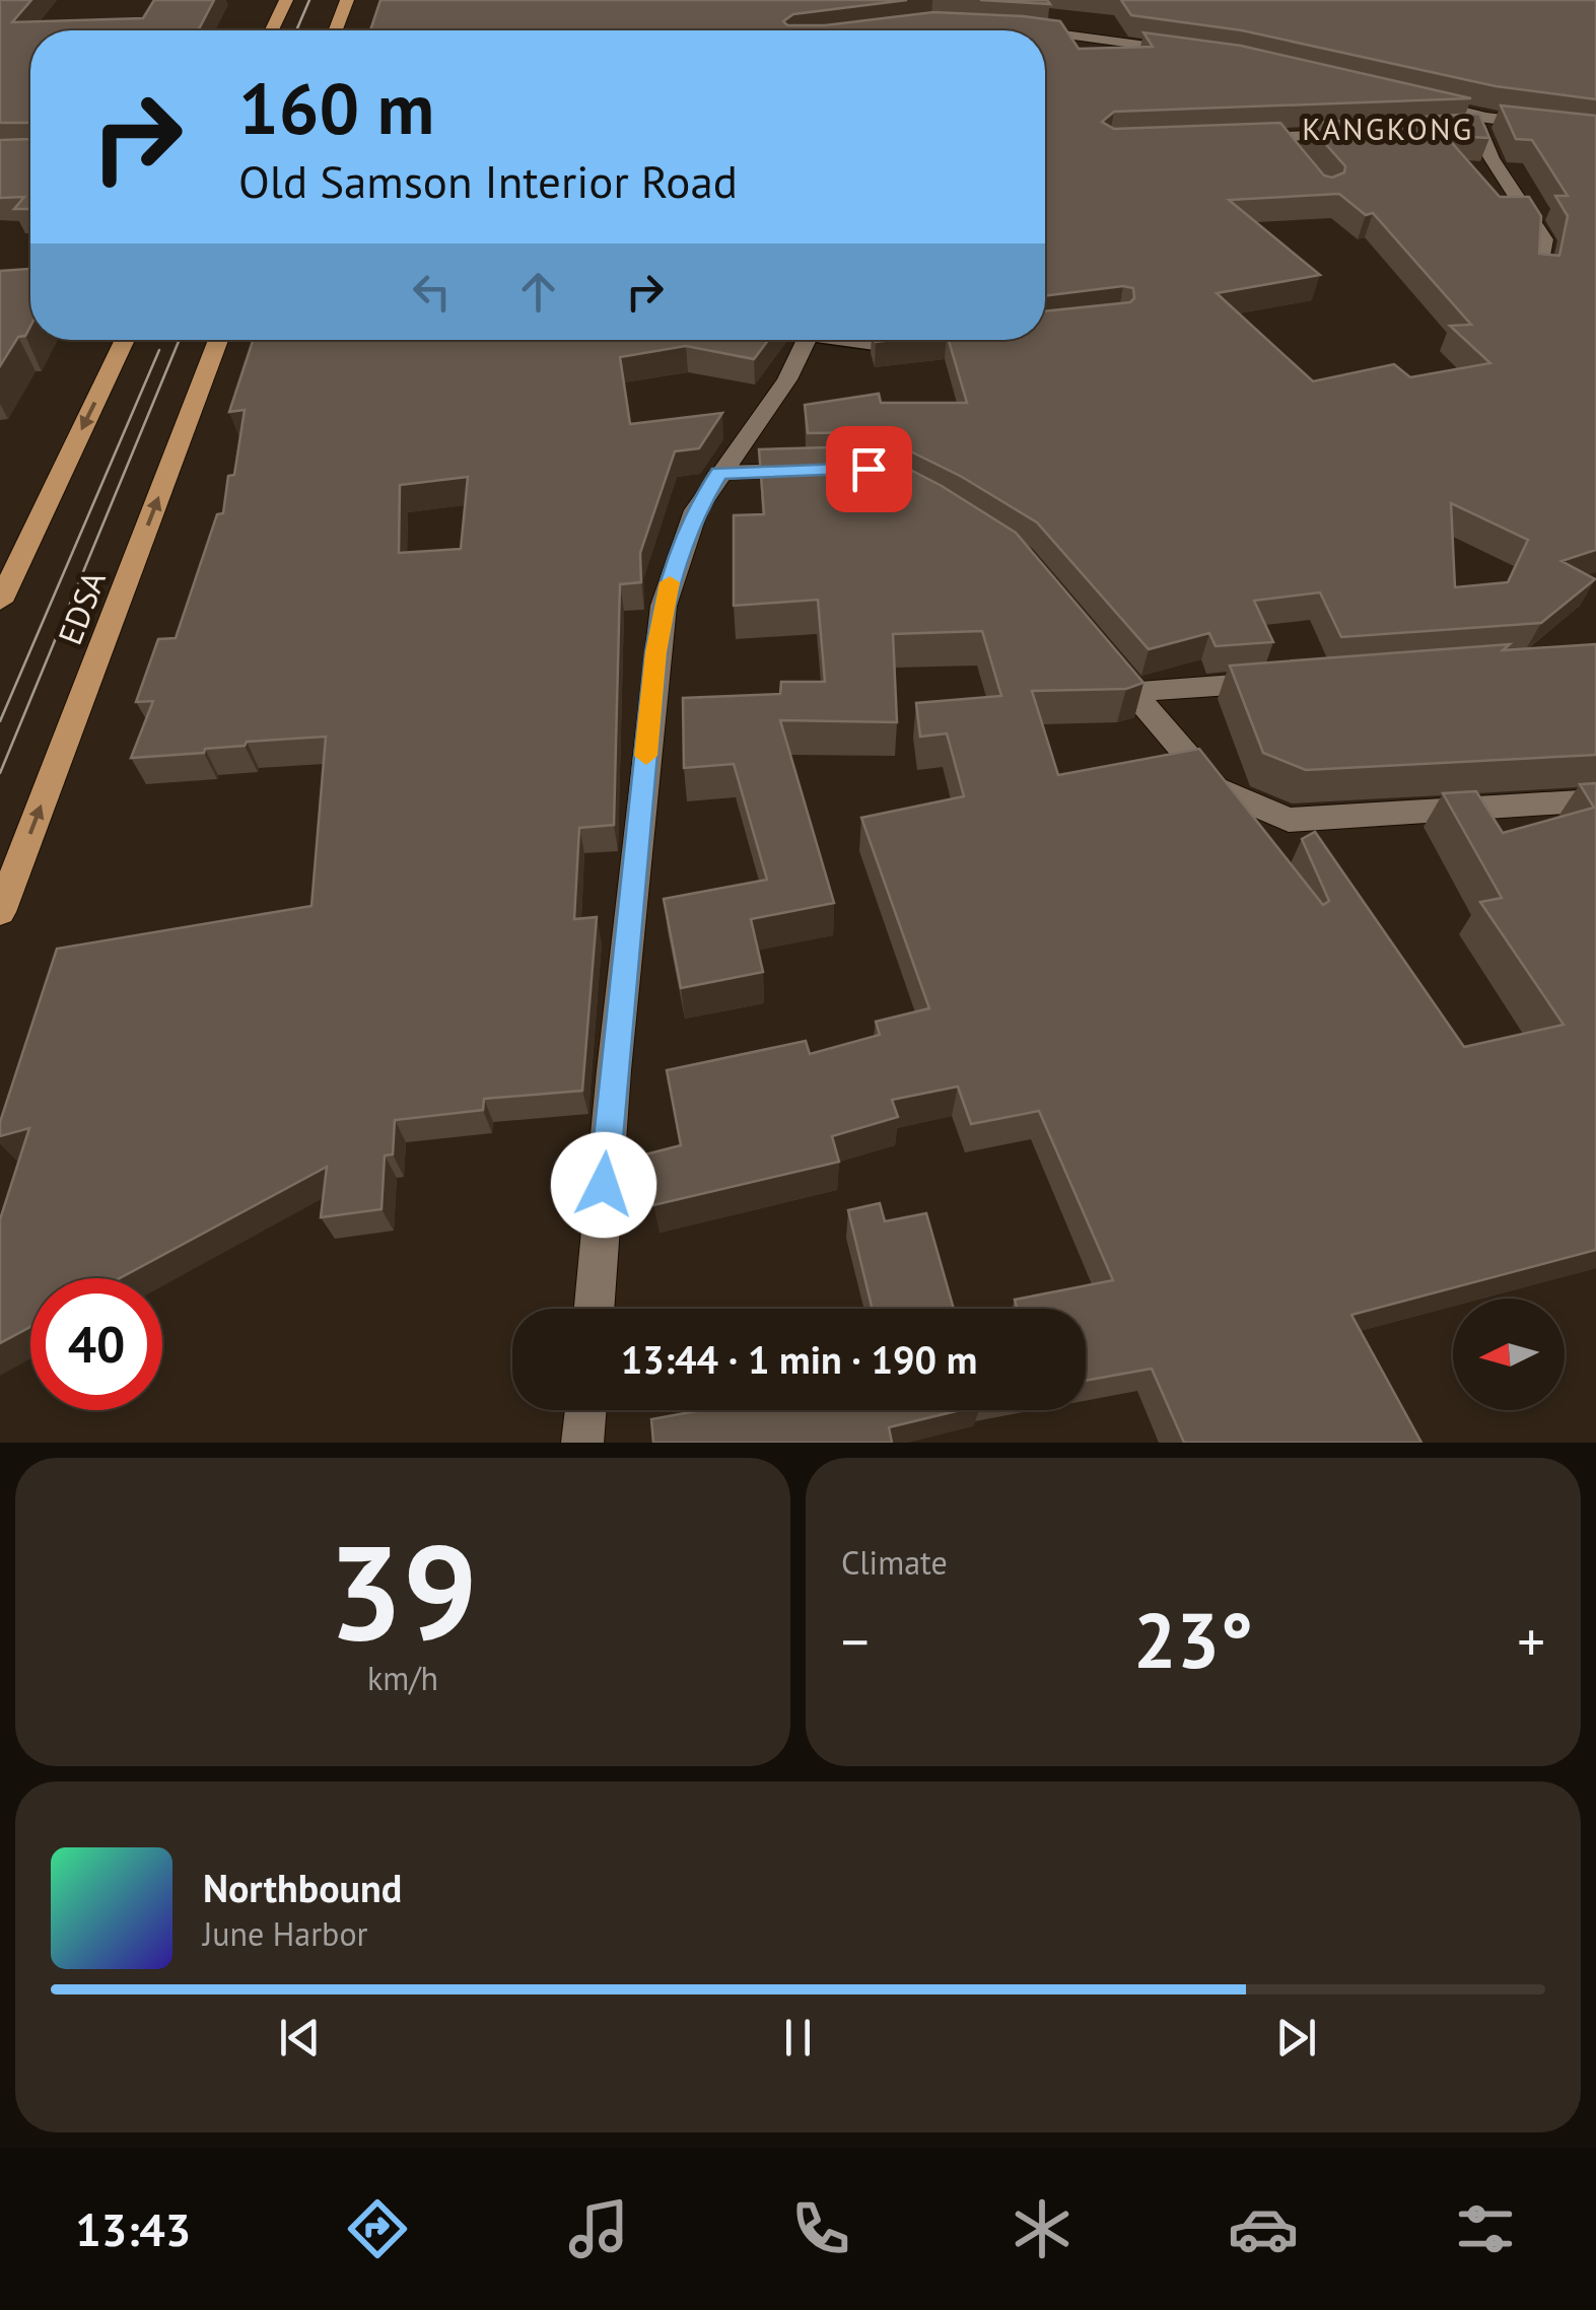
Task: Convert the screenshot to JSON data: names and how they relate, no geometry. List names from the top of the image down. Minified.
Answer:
{"streets":{"highway":["EDSA"]},"districts":["KANGKONG"],"north":"left","page":{"turn":["160 m","Old Samson Interior Road"],"limit":"40","trip":"13:44 · 1 min · 190 m","tile":[["39","km/h"],"Climate"],"heat":["−","23°","+"],"song":["Northbound","June Harbor"],"tabs":"13:43"}}
